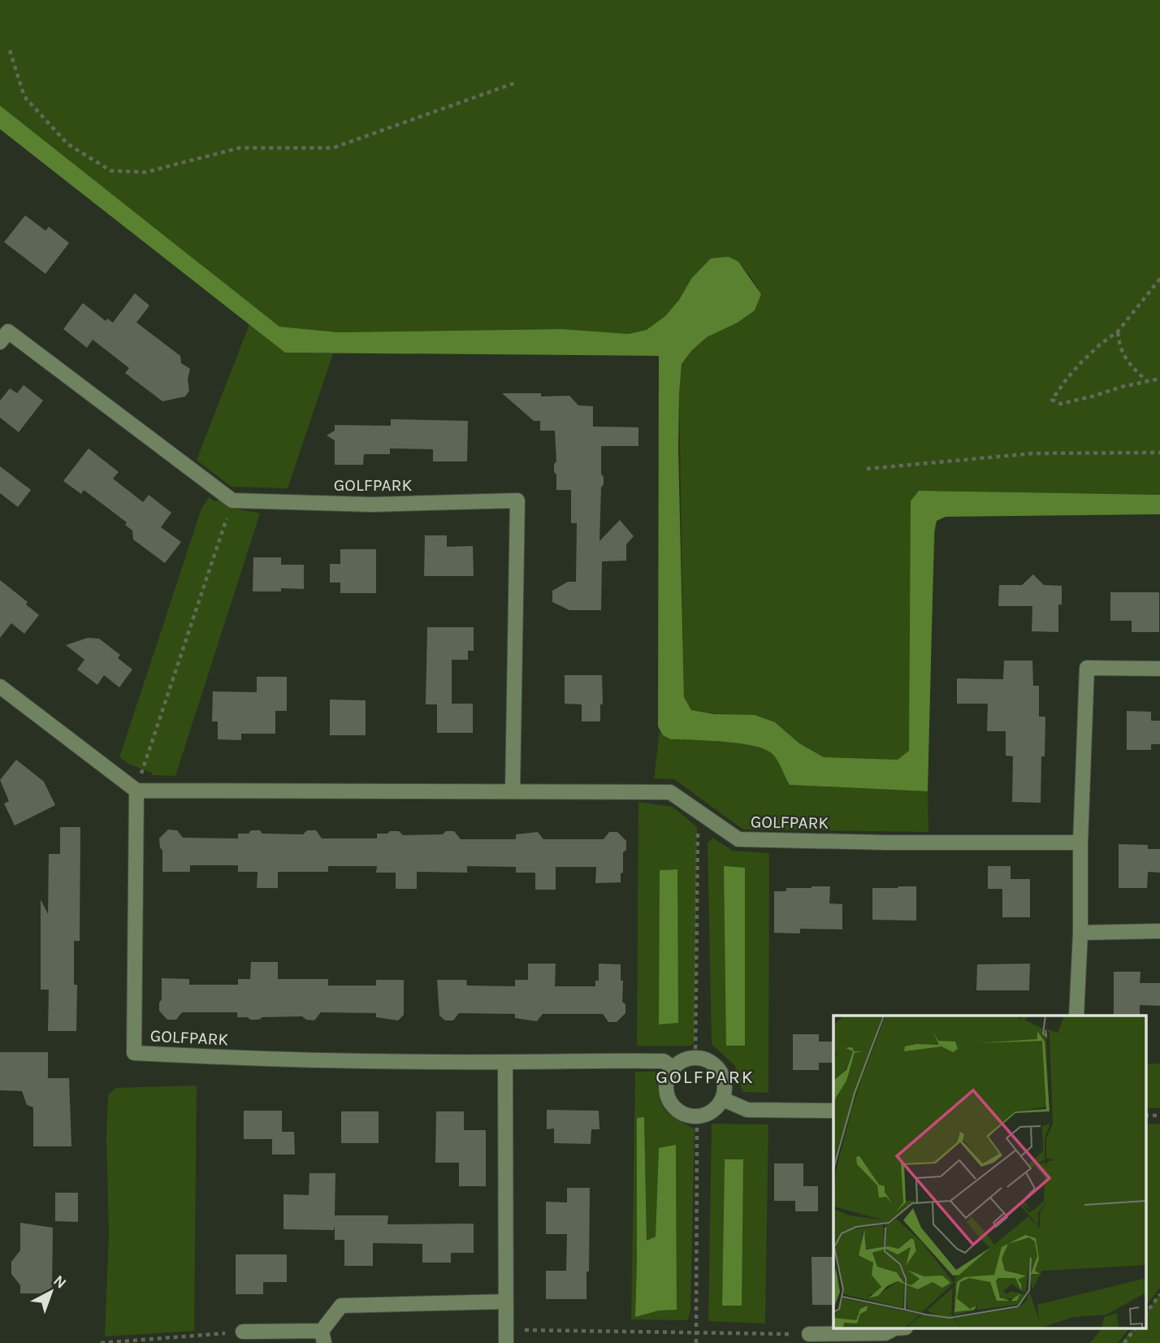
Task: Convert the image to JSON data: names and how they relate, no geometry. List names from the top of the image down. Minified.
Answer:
{"streets":{"street":["GOLFPARK"]},"districts":["GOLFPARK"],"north":"top right"}
